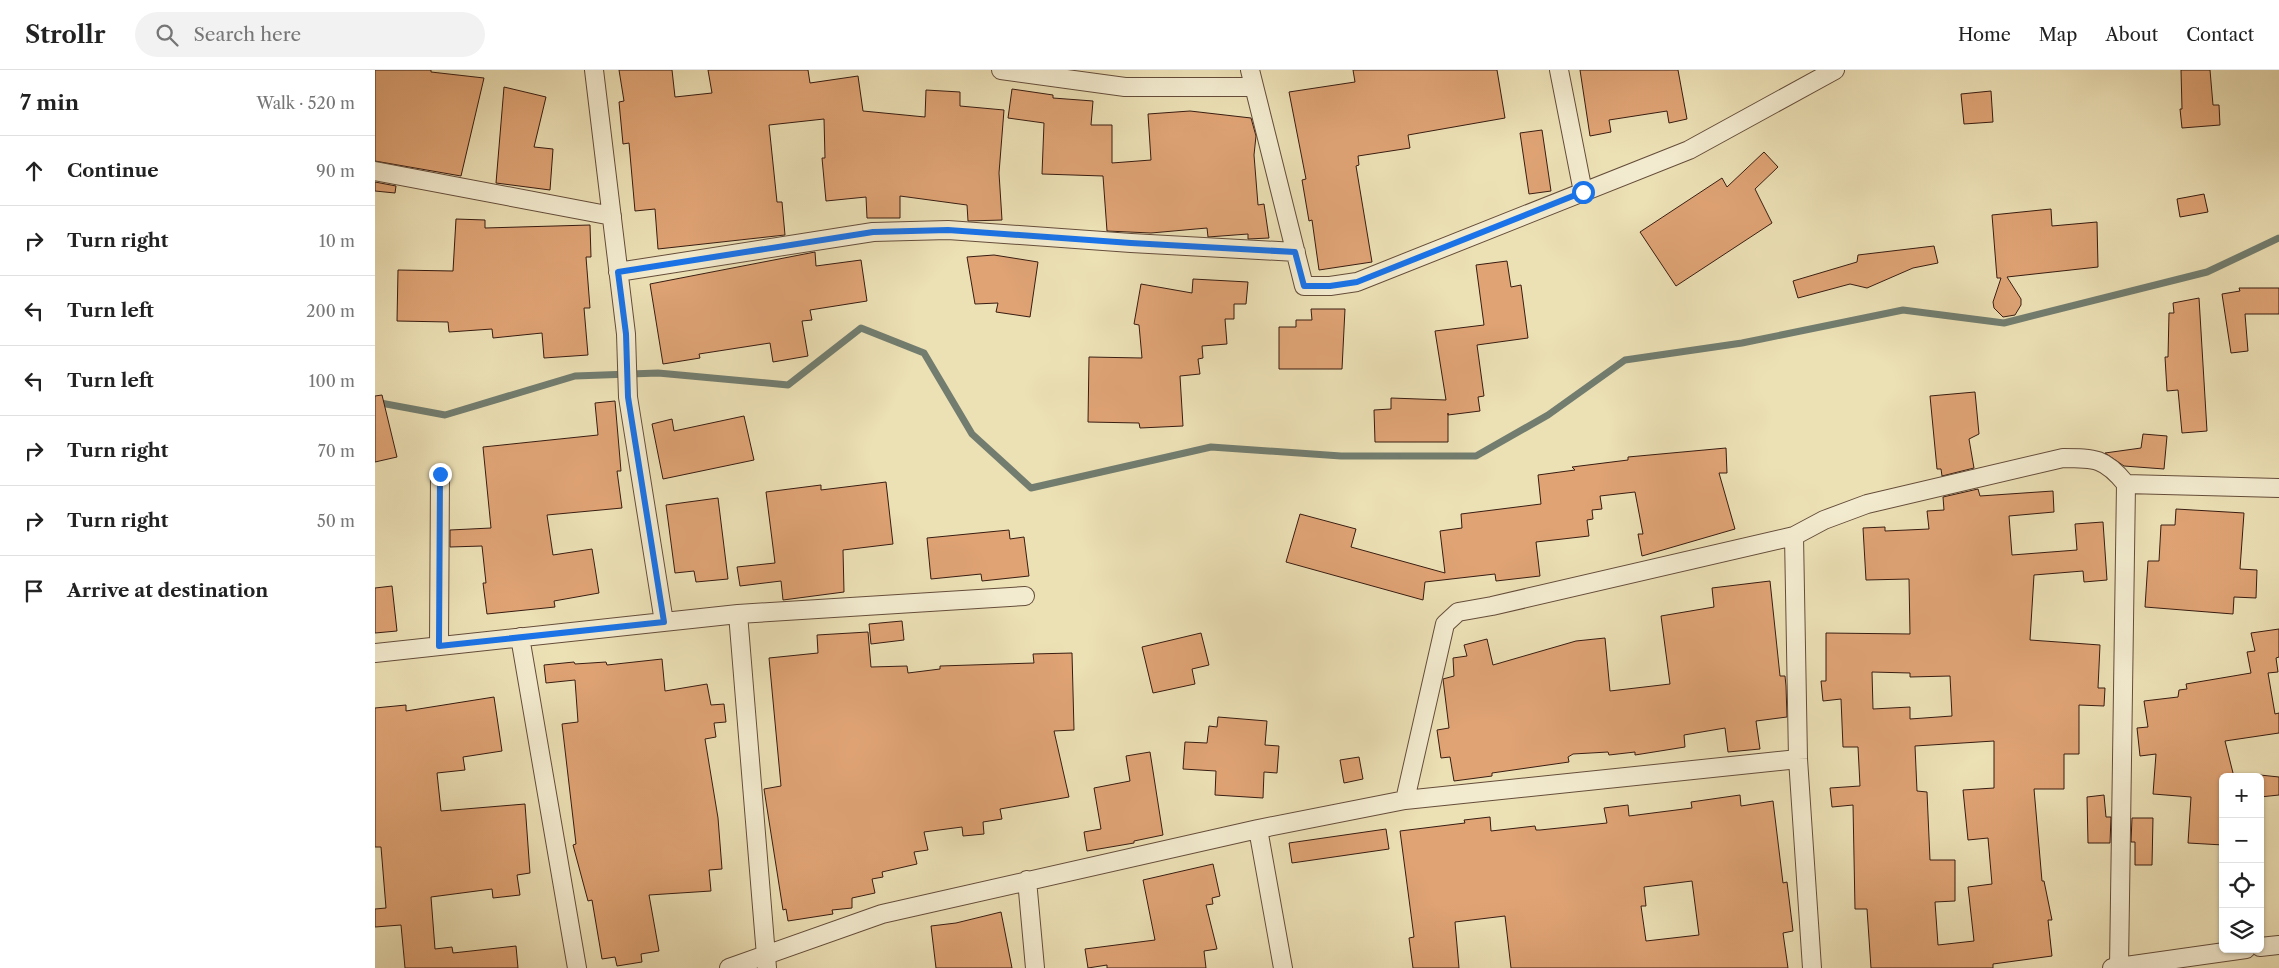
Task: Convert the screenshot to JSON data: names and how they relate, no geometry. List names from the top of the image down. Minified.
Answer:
{"page":{"header":"Strollr","search":"Search here","nav":["Home","Map","About","Contact"],"heading":["7 min","Walk · 520 m"],"list":[["Continue","90 m"],["Turn right","10 m"],["Turn left","200 m"],["Turn left","100 m"],["Turn right","70 m"],["Turn right","50 m"],"Arrive at destination"],"map_buttons":["+","−"]}}
